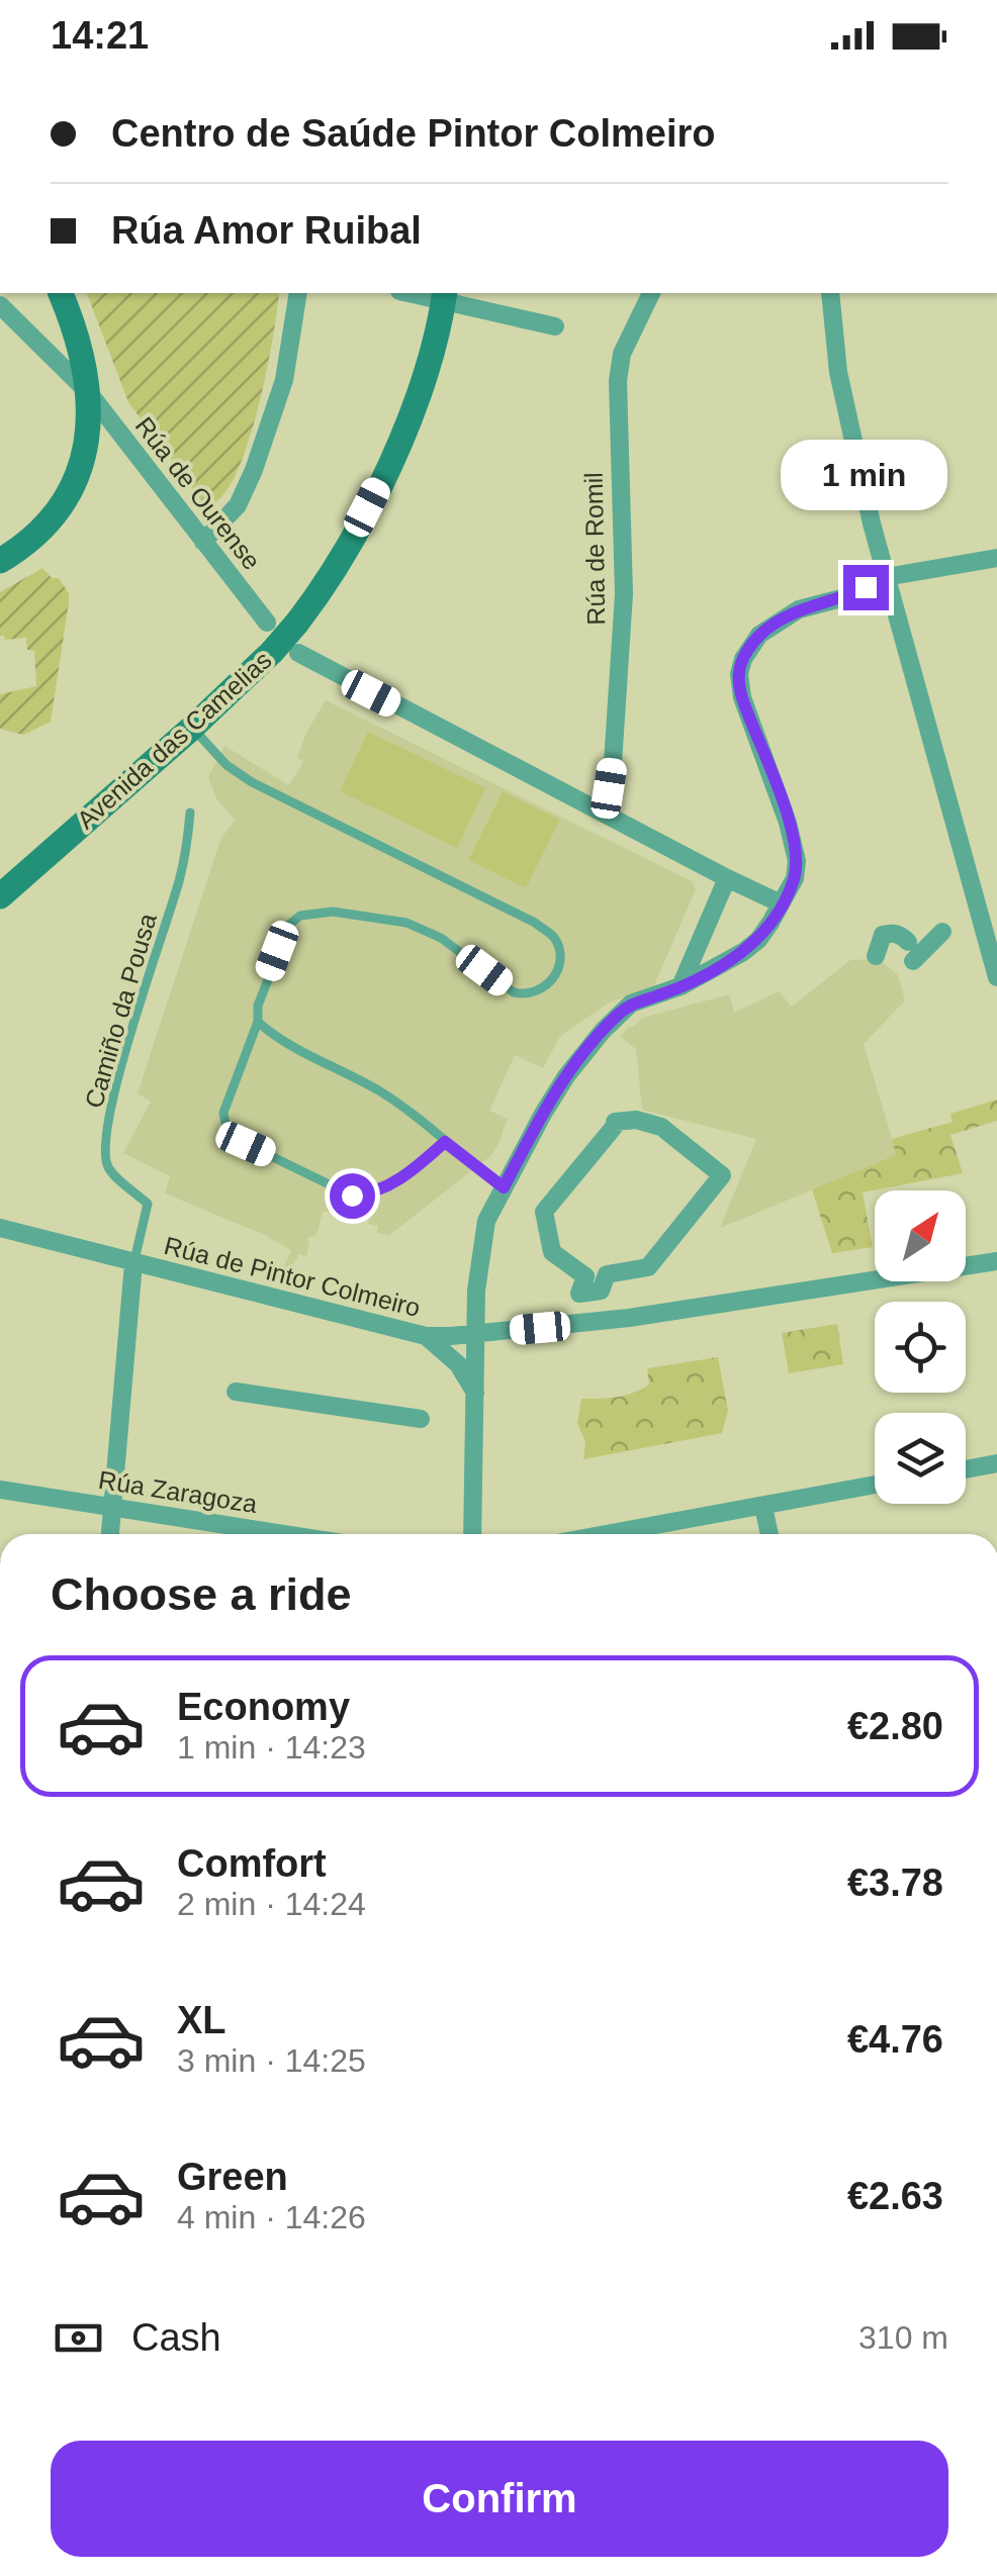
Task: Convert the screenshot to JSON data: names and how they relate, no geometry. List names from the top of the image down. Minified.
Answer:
{"streets":{"main road":["Avenida das Camelias"],"street":["Rúa de Ourense","Rúa de Romil","Rúa de Pintor Colmeiro","Rúa Zaragoza"],"lane":["Camiño da Pousa"]},"crossings":[["Camiño da Pousa","Rúa de Pintor Colmeiro"]],"north":"top right","page":{"status":"14:21","banner":["Centro de Saúde Pintor Colmeiro","Rúa Amor Ruibal"],"bubble":"1 min","heading":"Choose a ride","list":[{"name":"Economy","note":"1 min · 14:23","value":"€2.80"},{"name":"Comfort","note":"2 min · 14:24","value":"€3.78"},{"name":"XL","note":"3 min · 14:25","value":"€4.76"},{"name":"Green","note":"4 min · 14:26","value":"€2.63"}],"pay":["Cash","310 m"],"buttons":"Confirm"}}
